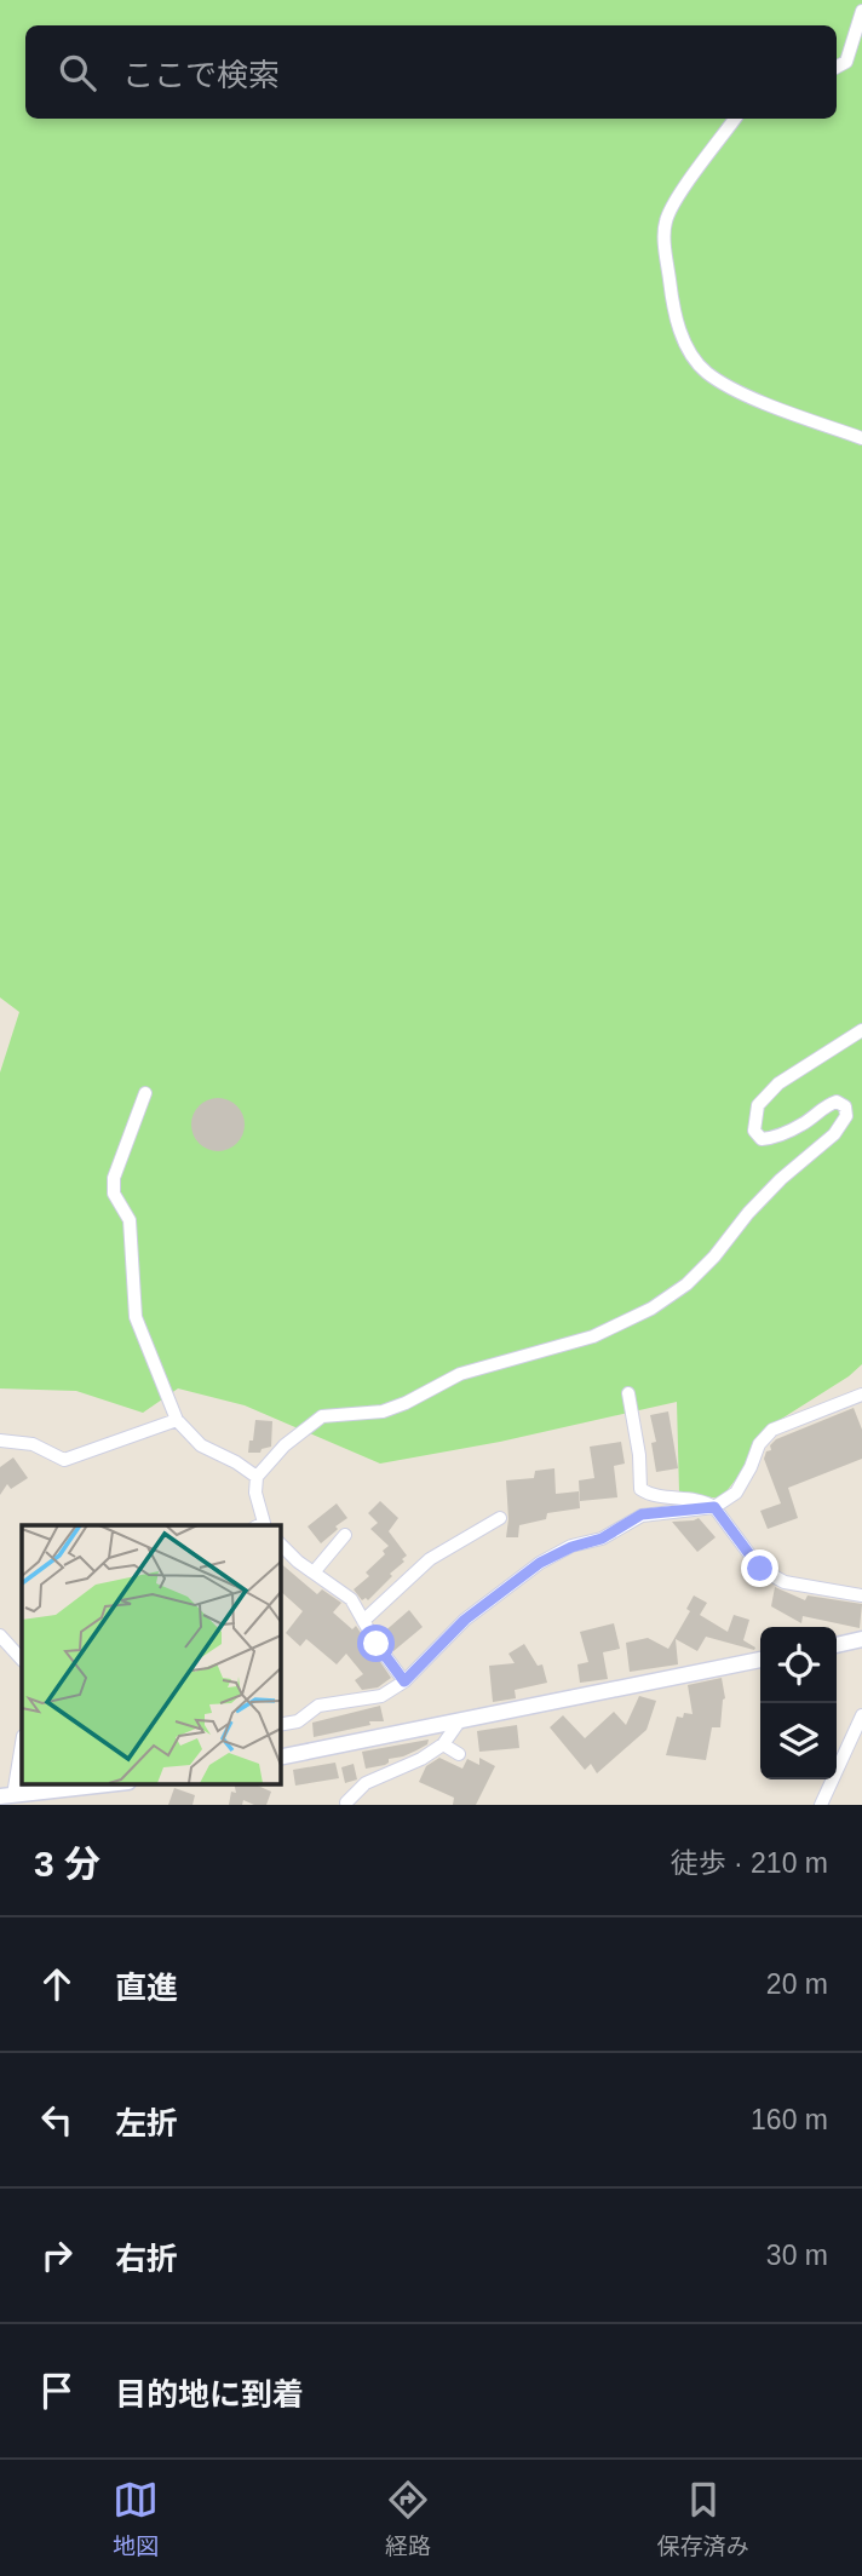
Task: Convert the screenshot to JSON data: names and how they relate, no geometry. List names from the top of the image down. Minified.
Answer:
{"page":{"search":"ここで検索","heading":["3 分","徒歩 · 210 m"],"list":[["直進","20 m"],["左折","160 m"],["右折","30 m"],"目的地に到着"],"nav":["地図","経路","保存済み"]}}
